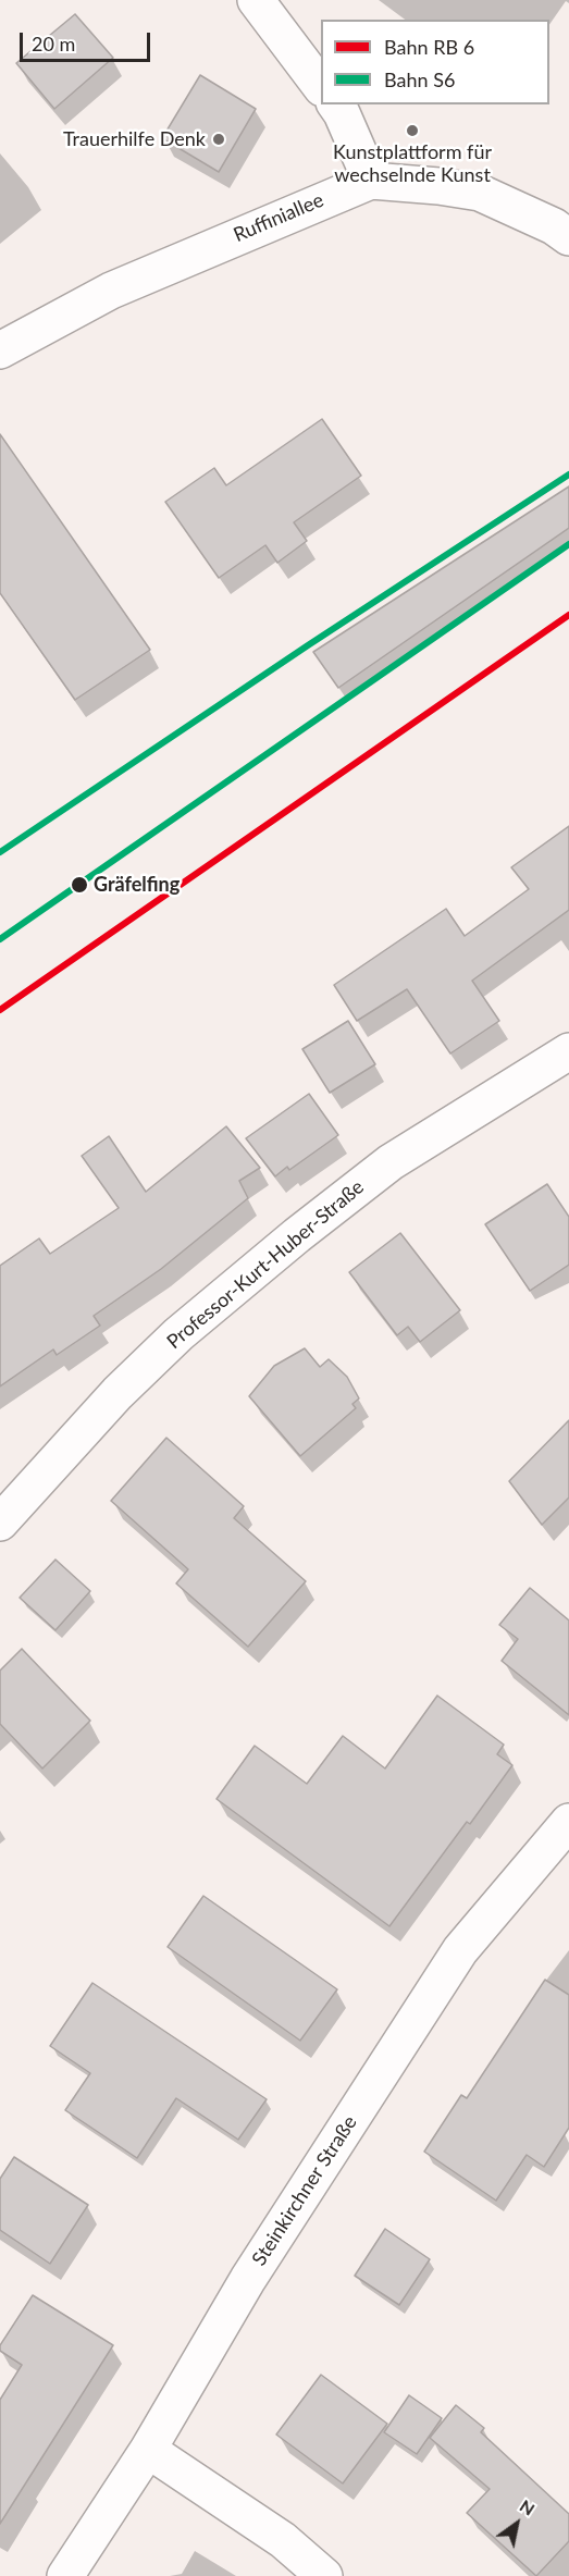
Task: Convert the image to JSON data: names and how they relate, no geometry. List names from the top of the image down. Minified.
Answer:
{"streets":{"street":["Ruffiniallee","Professor-Kurt-Huber-Straße","Steinkirchner Straße"]},"places":["Kunstplattform für wechselnde Kunst","Trauerhilfe Denk","Gräfelfing"],"lines":["rail line S6"],"legend":["Bahn RB 6","Bahn S6"],"scale_bar":"20 m","north":"top right"}
